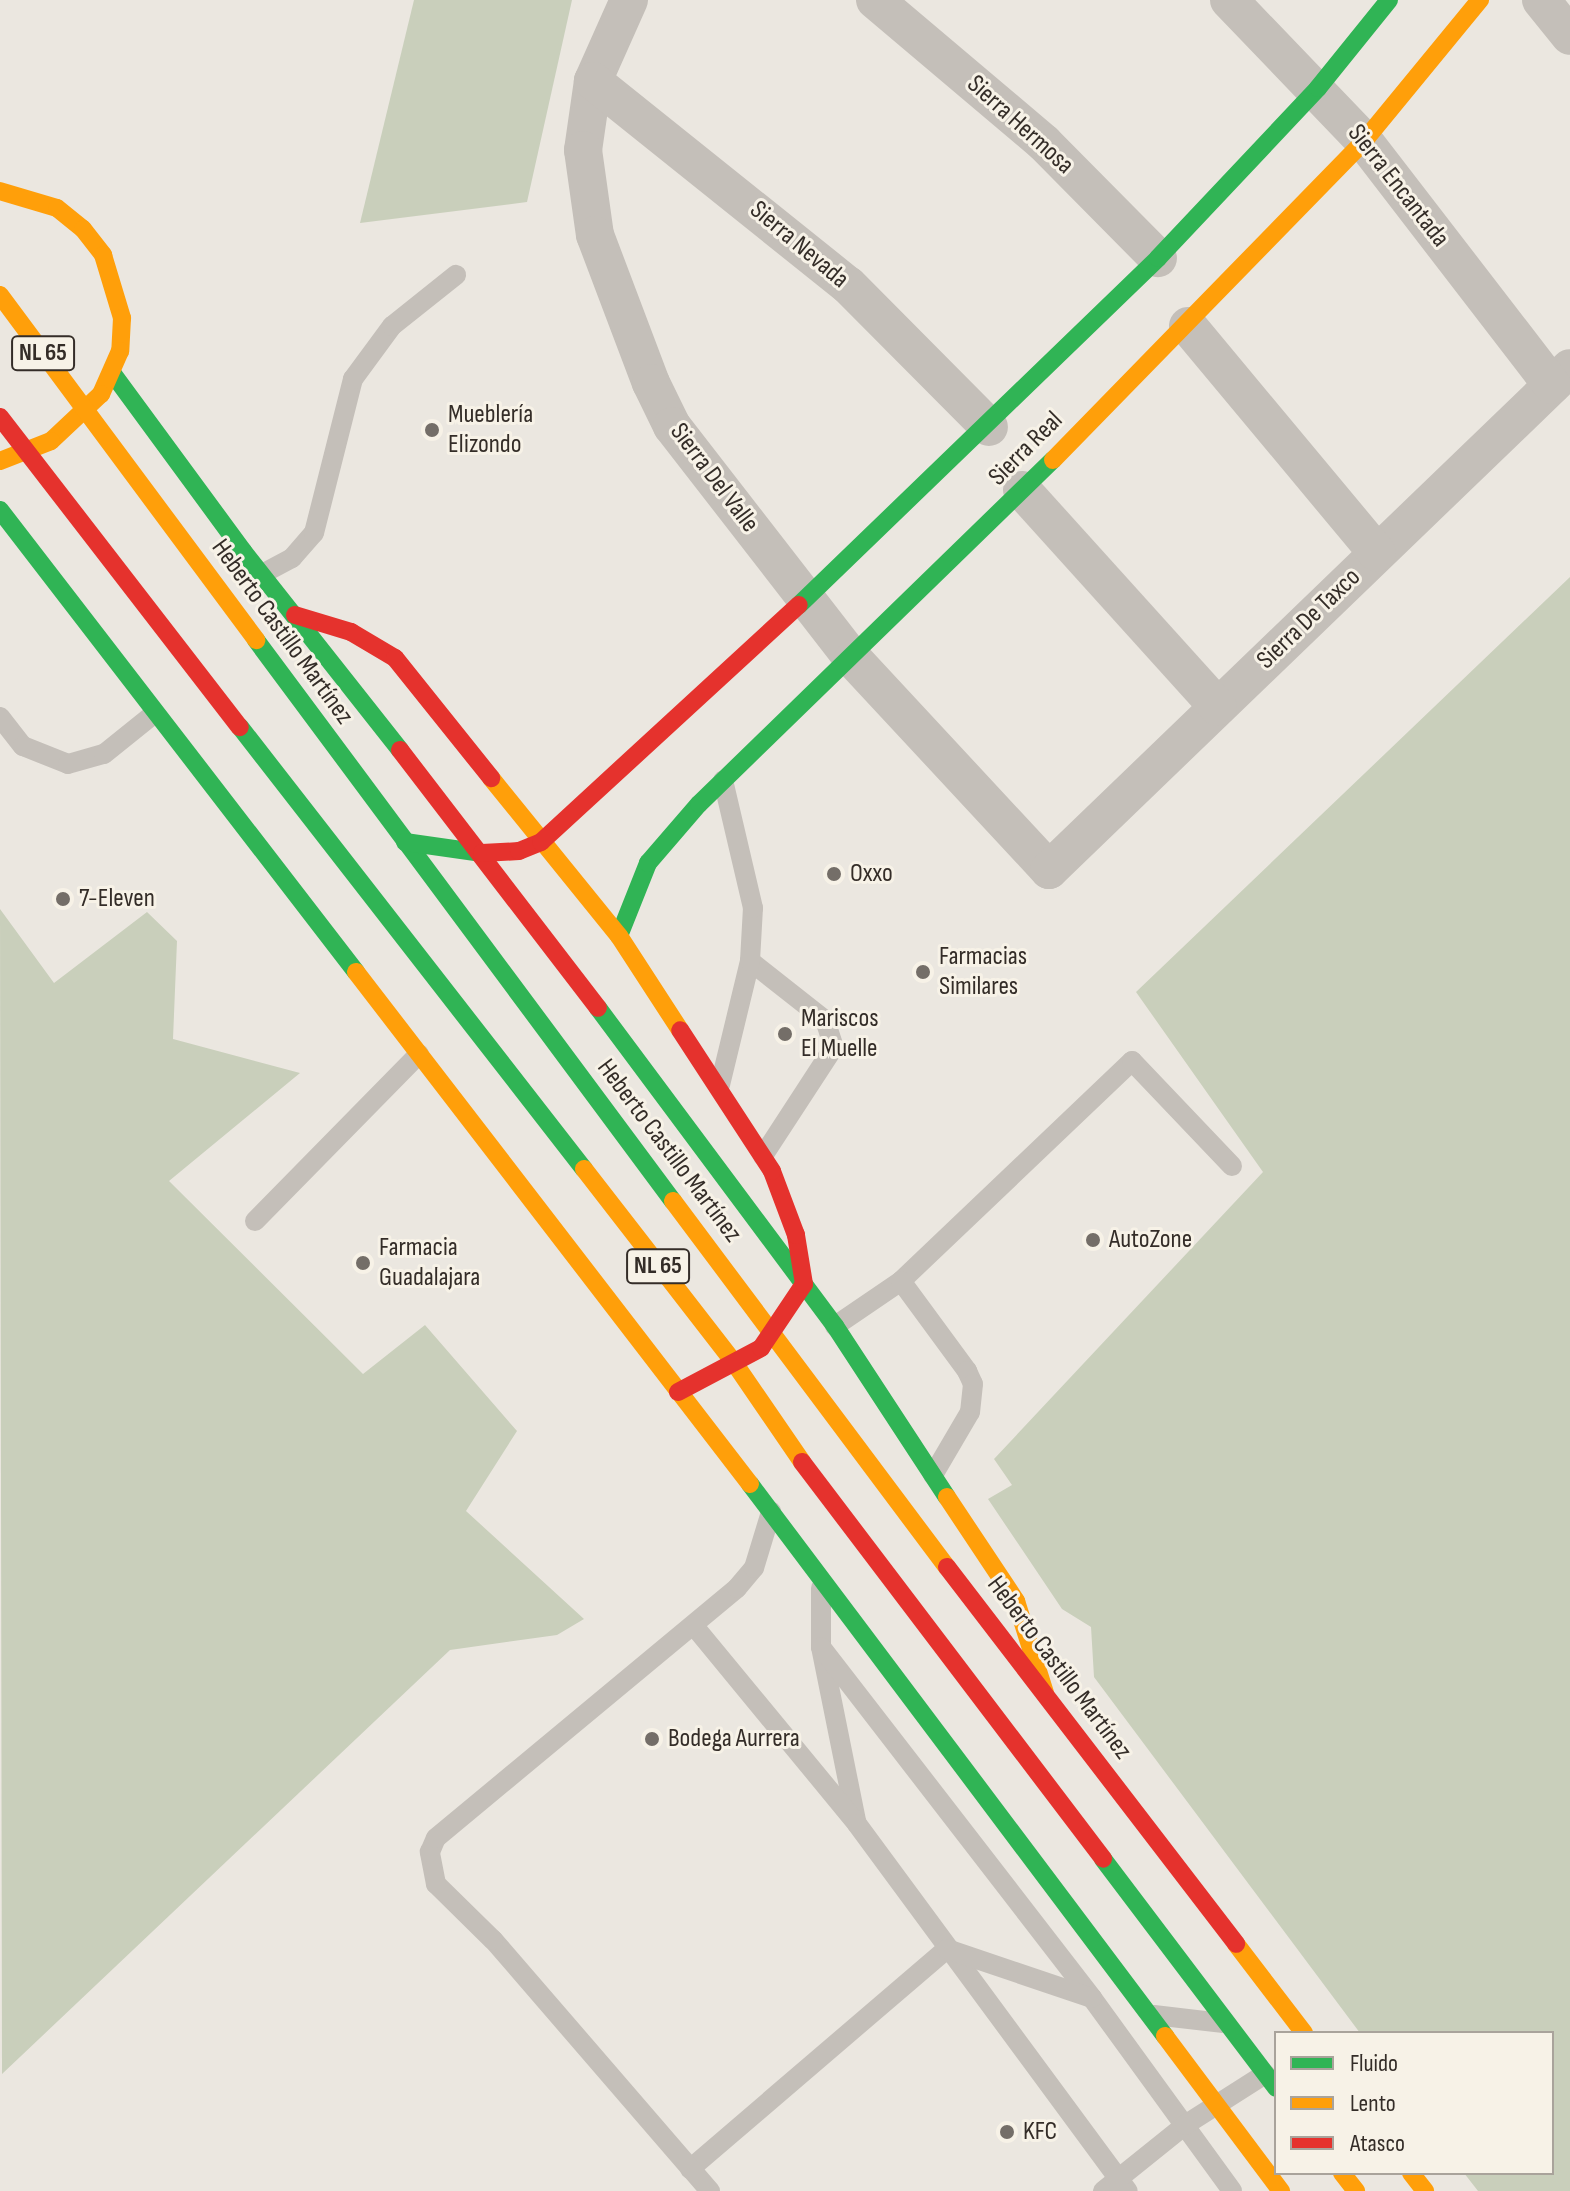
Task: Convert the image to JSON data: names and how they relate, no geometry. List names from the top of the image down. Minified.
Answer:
{"streets":{"street":["Sierra Hermosa","Sierra Encantada","Sierra Nevada","NL 65","Sierra Real","Sierra Del Valle","Sierra De Taxco","Heberto Castillo Martínez"]},"crossings":[["Sierra Hermosa","Sierra Real"],["Sierra Encantada","Sierra Real"],["Sierra Encantada","Sierra De Taxco"],["Sierra Nevada","Sierra Real"],["Sierra Nevada","Sierra Del Valle"],["Sierra Real","Sierra Del Valle"],["Sierra Del Valle","Sierra De Taxco"]],"places":["Mueblería Elizondo","Oxxo","7-Eleven","Farmacias Similares","Mariscos El Muelle","AutoZone","Farmacia Guadalajara","Bodega Aurrera","KFC"],"legend":["Fluido","Lento","Atasco"]}
